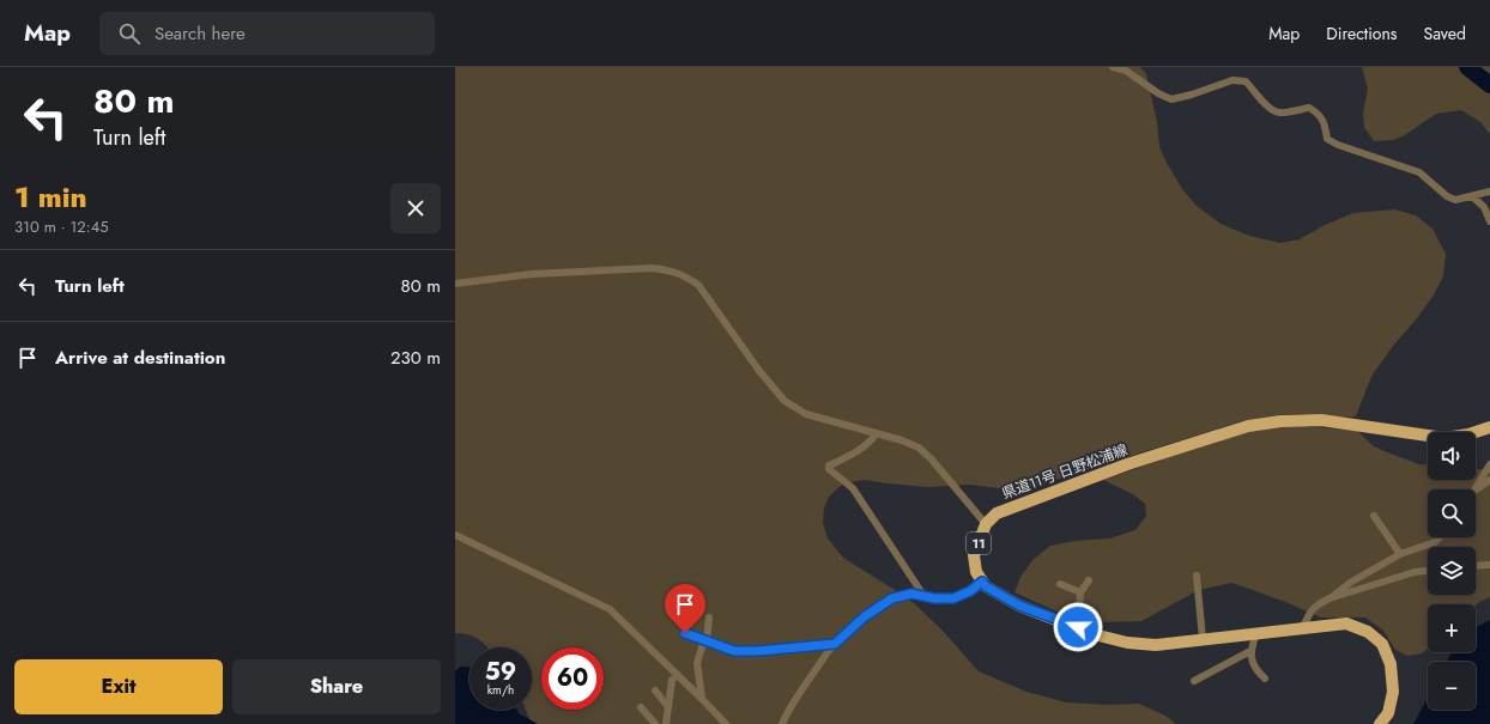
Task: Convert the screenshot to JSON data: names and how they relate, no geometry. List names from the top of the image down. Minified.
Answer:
{"streets":{"main road":["県道11号 日野松浦線","11"]},"page":{"header":"Map","search":"Search here","nav":["Map","Directions","Saved"],"turn":["80 m","Turn left"],"heading":["1 min","310 m · 12:45"],"list":[{"name":"Turn left","value":"80 m"},{"name":"Arrive at destination","value":"230 m"}],"map_buttons":["+","−"],"speed":"59 km/h","limit":"60","buttons":["Exit","Share"]}}
